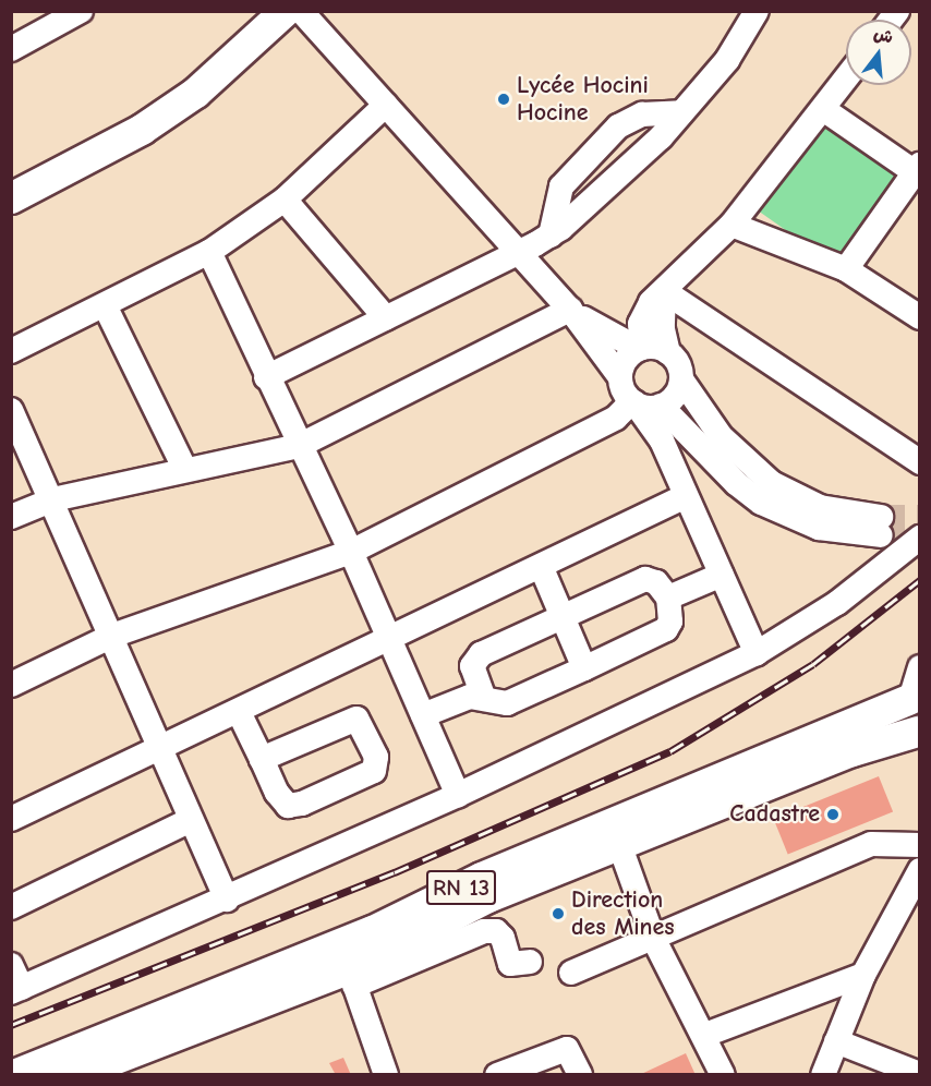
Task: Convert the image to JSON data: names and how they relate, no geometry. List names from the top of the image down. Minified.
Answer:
{"streets":{"main road":["RN 13"]},"places":["Lycée Hocini Hocine","Cadastre","Direction des Mines"],"north":"top"}
